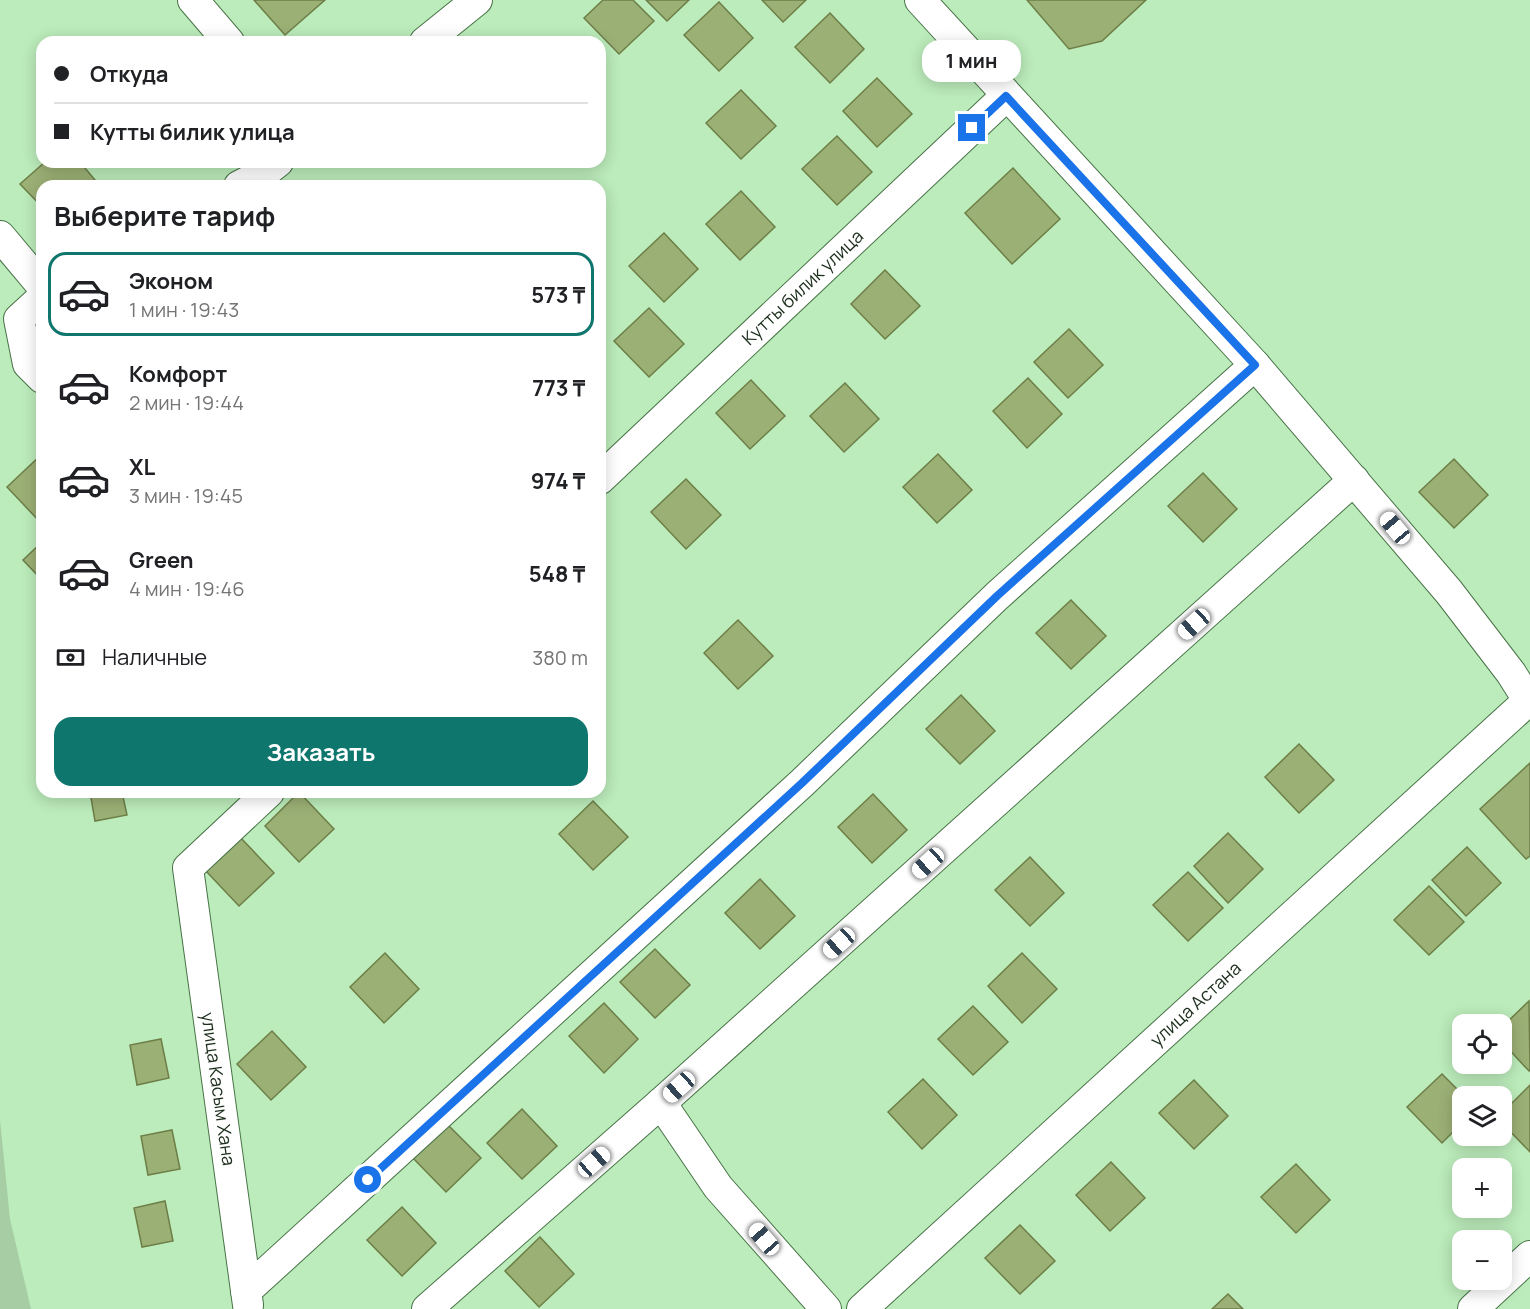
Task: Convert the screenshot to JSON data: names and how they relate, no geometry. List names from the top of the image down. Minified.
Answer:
{"streets":{"street":["Кутты билик улица","улица Астана","улица Касым Хана"]},"page":{"banner":["Откуда","Кутты билик улица"],"bubble":"1 мин","heading":"Выберите тариф","list":[{"name":"Эконом","note":"1 мин · 19:43","value":"573 ₸"},{"name":"Комфорт","note":"2 мин · 19:44","value":"773 ₸"},{"name":"XL","note":"3 мин · 19:45","value":"974 ₸"},{"name":"Green","note":"4 мин · 19:46","value":"548 ₸"}],"pay":["Наличные","380 m"],"buttons":"Заказать","map_buttons":["+","−"]}}
